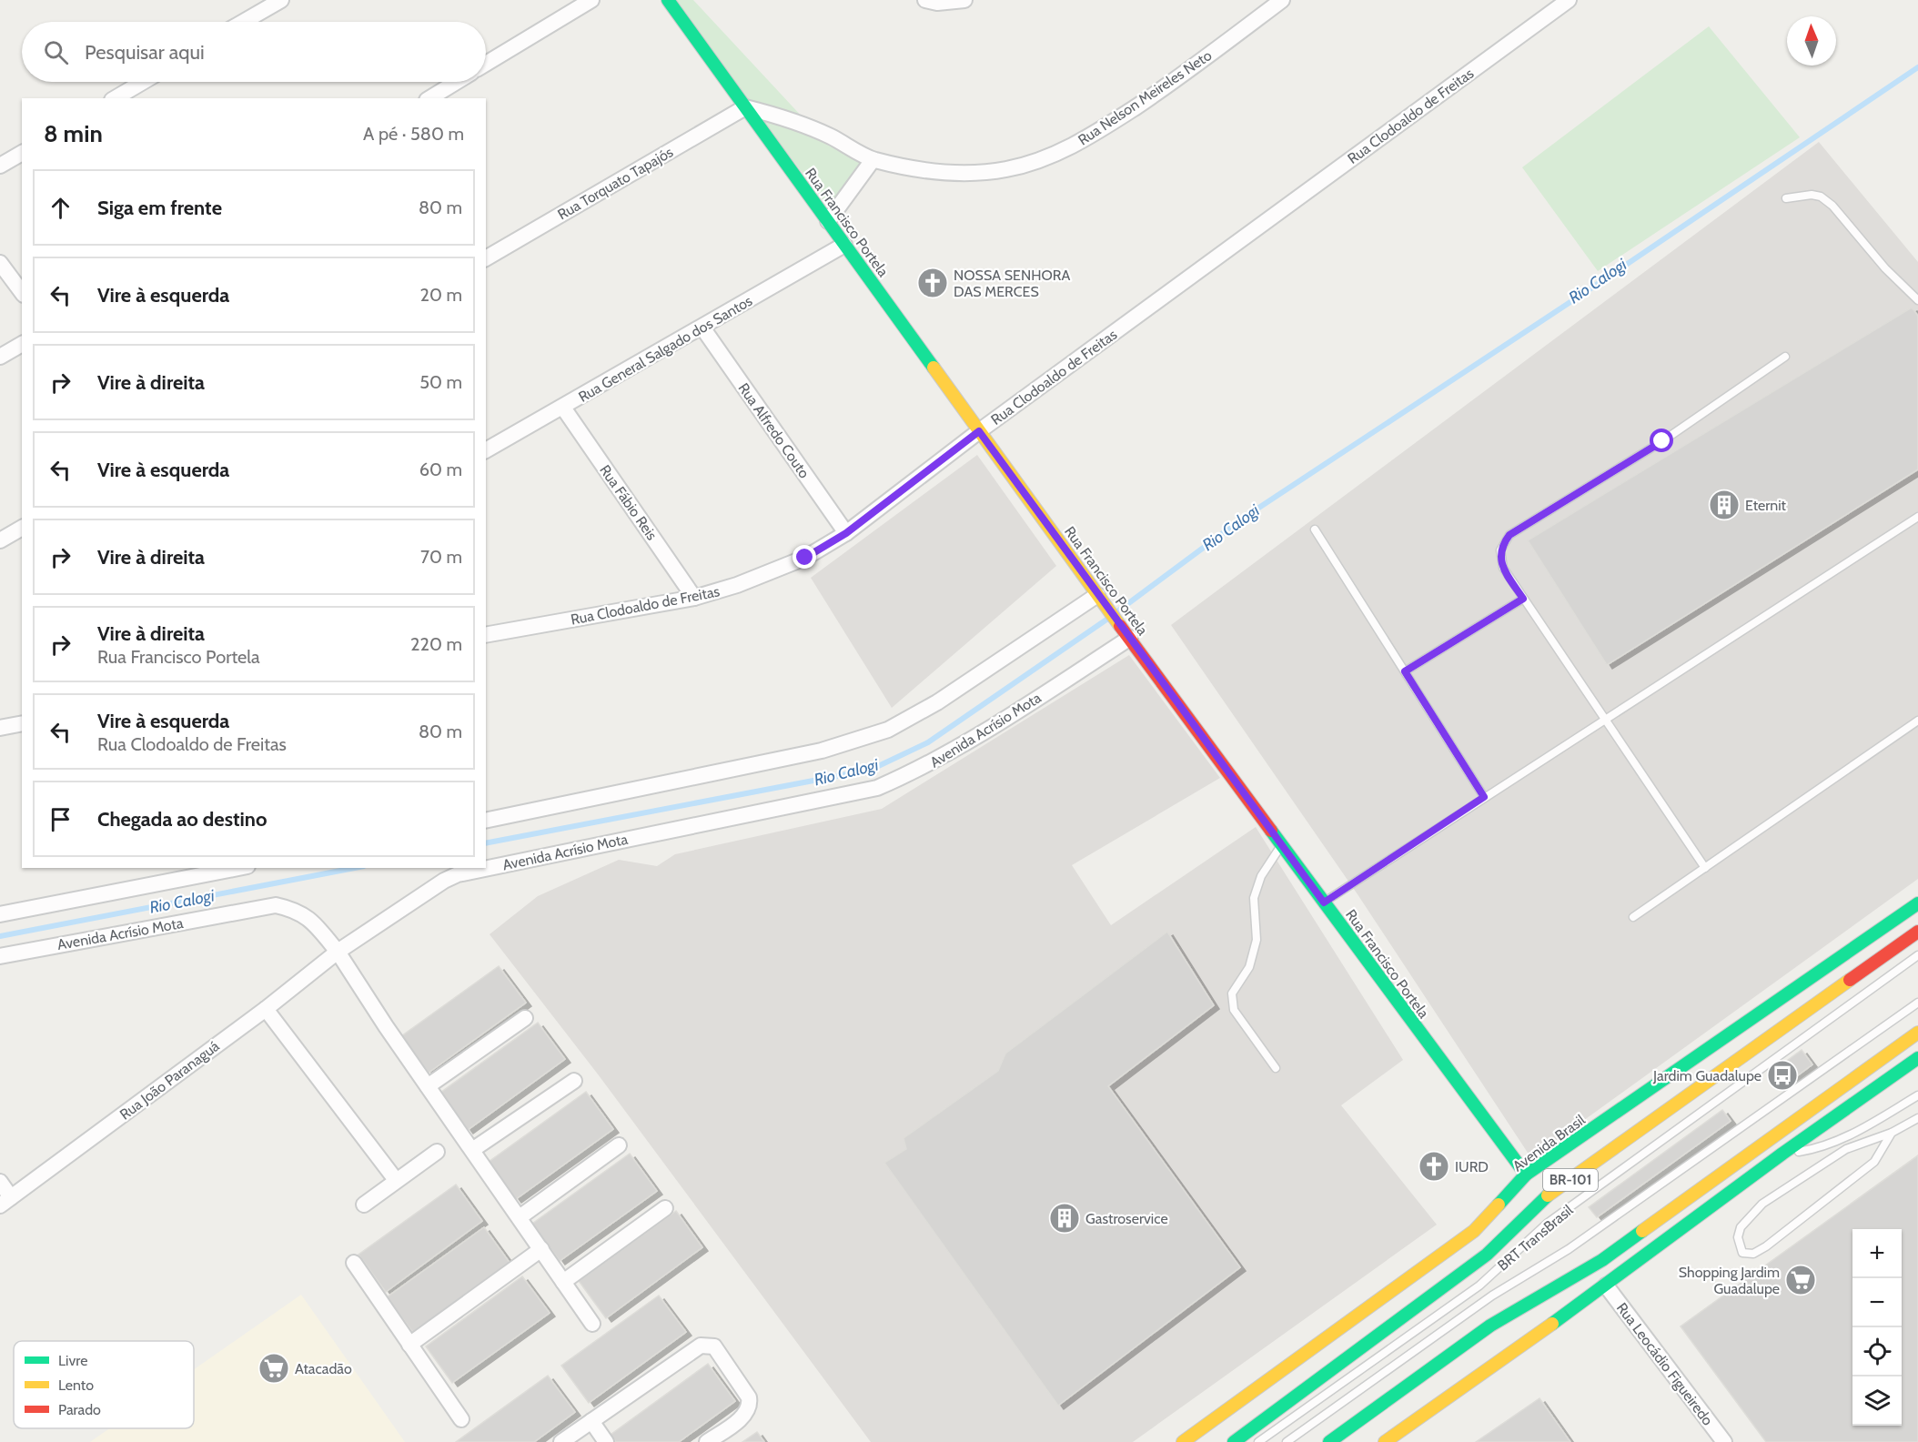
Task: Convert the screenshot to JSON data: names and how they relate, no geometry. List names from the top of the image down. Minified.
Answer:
{"streets":{"main road":["Rua Francisco Portela","Avenida Brasil","BR-101"],"street":["Rua Nelson Meireles Neto","Rua Clodoaldo de Freitas","Rua Torquato Tapajós","Rua General Salgado dos Santos","Rua Alfredo Couto","Rua Fábio Reis","Avenida Acrísio Mota","Rua João Paranaguá","Rua Leocádio Figueiredo"],"lane":["BRT TransBrasil"]},"crossings":[["Rua Nelson Meireles Neto","Rua Torquato Tapajós"],["Rua Nelson Meireles Neto","Rua Francisco Portela"],["Rua Clodoaldo de Freitas","Rua Francisco Portela"],["Rua Clodoaldo de Freitas","Rua Alfredo Couto"],["Rua Clodoaldo de Freitas","Rua Fábio Reis"],["Rua Torquato Tapajós","Rua Francisco Portela"],["Rua Francisco Portela","Rua General Salgado dos Santos"],["Rua Francisco Portela","Avenida Acrísio Mota"],["Rua Francisco Portela","Avenida Brasil"],["Rua General Salgado dos Santos","Rua Alfredo Couto"],["Rua General Salgado dos Santos","Rua Fábio Reis"],["Avenida Acrísio Mota","Rua João Paranaguá"]],"water":["Rio Calogi"],"places":{"church":["NOSSA SENHORA DAS MERCES","IURD"],"building":["Eternit","Gastroservice"],"bus stop":["Jardim Guadalupe"],"supermarket":["Shopping Jardim Guadalupe","Atacadão"]},"legend":["Livre","Lento","Parado"],"north":"top","page":{"search":"Pesquisar aqui","heading":["8 min","A pé · 580 m"],"list":[["Siga em frente","80 m"],["Vire à esquerda","20 m"],["Vire à direita","50 m"],["Vire à esquerda","60 m"],["Vire à direita","70 m"],["Vire à direita","Rua Francisco Portela","220 m"],["Vire à esquerda","Rua Clodoaldo de Freitas","80 m"],"Chegada ao destino"],"map_buttons":["+","−"]}}
